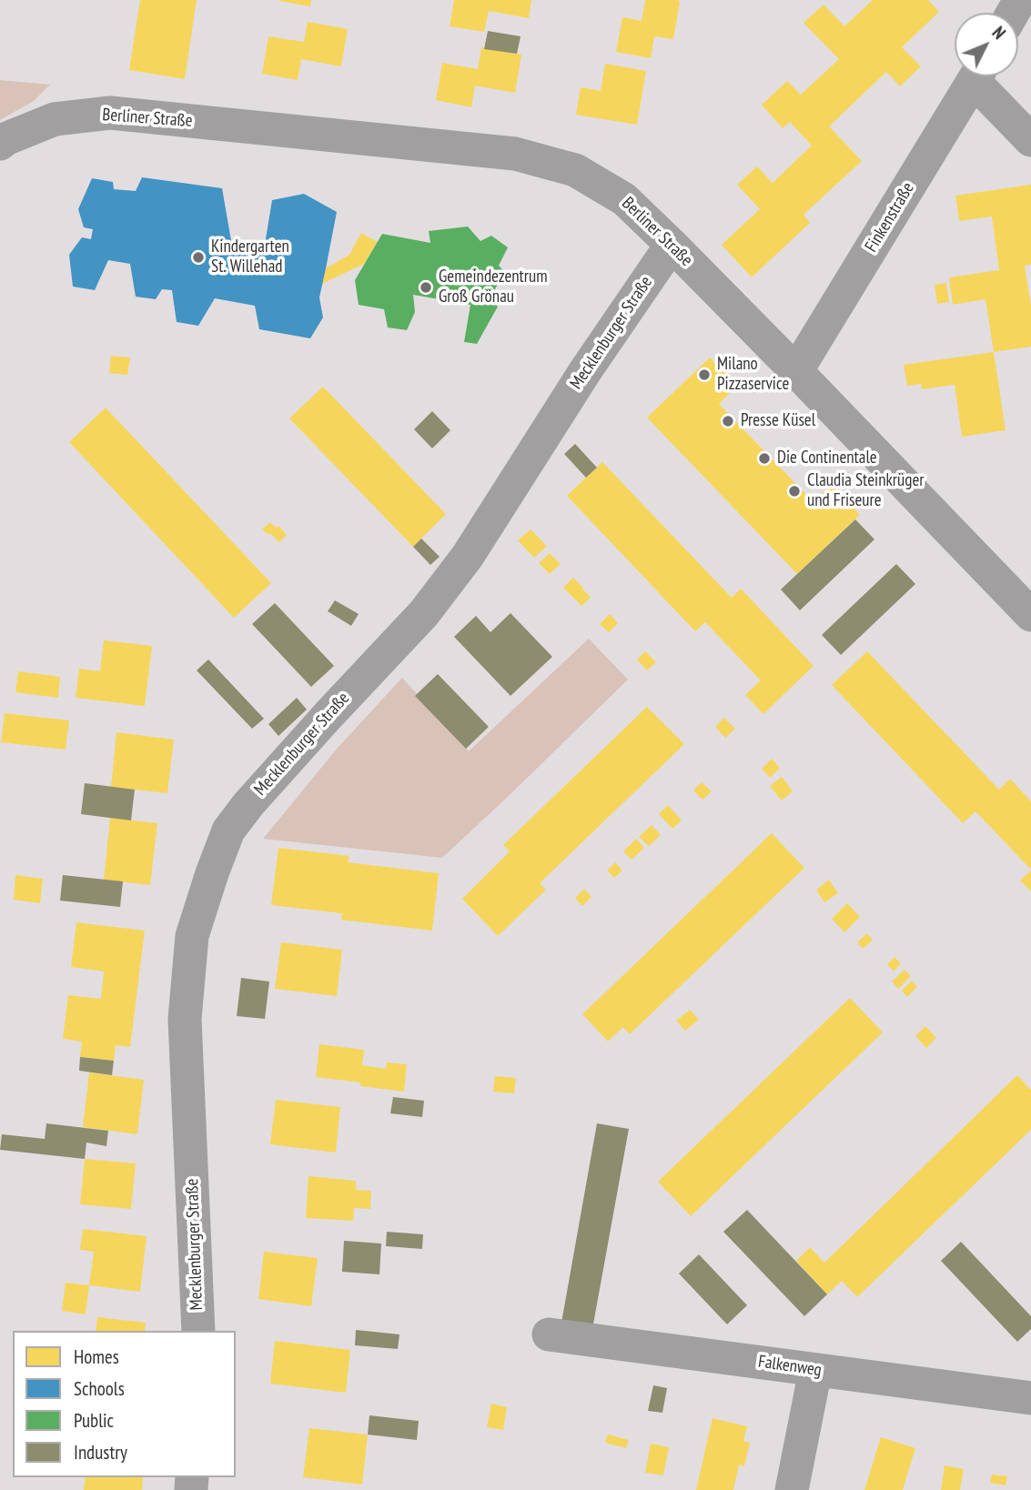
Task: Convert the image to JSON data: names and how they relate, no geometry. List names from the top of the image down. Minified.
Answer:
{"streets":{"street":["Berliner Straße","Finkenstraße","Mecklenburger Straße","Falkenweg"]},"crossings":[["Berliner Straße","Finkenstraße"],["Berliner Straße","Mecklenburger Straße"]],"places":["Kindergarten St. Willehad","Gemeindezentrum Groß Grönau","Milano Pizzaservice","Presse Küsel","Die Continentale","Claudia Steinkrüger und Friseure"],"legend":["Homes","Schools","Public","Industry"],"north":"top right"}
